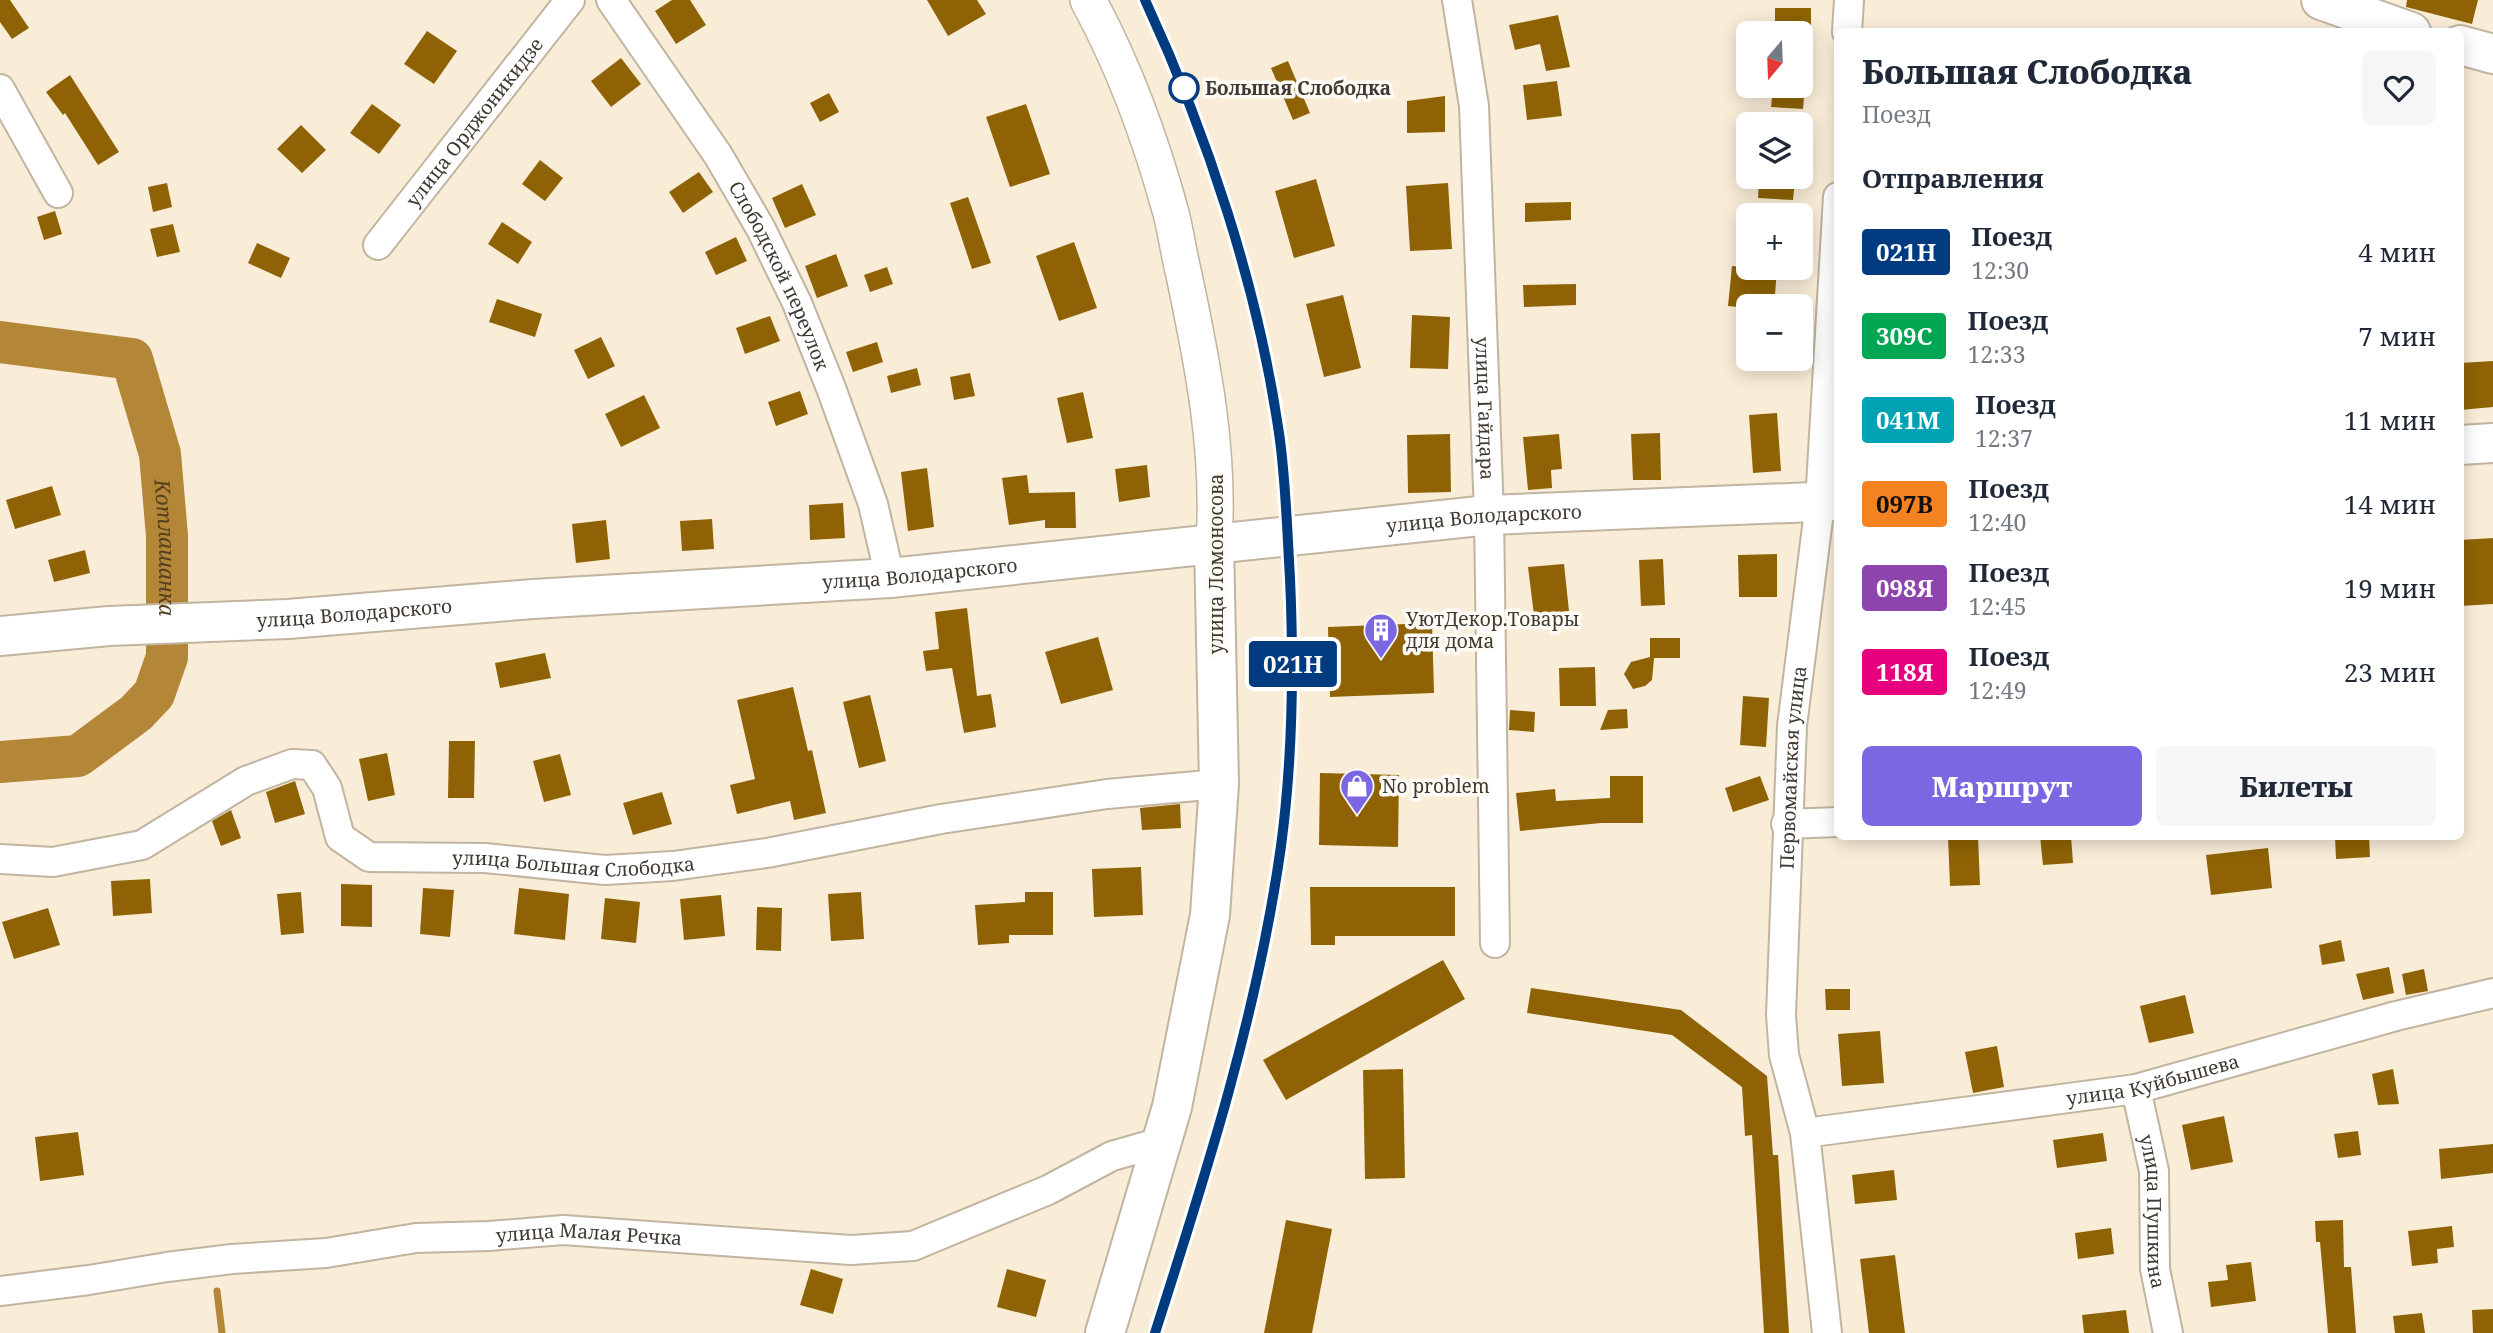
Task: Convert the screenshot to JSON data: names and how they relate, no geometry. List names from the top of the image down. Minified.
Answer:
{"streets":{"main road":["улица Володарского","улица Ломоносова"],"street":["улица Орджоникидзе","Слободской переулок","улица Гайдара","Первомайская улица","улица Большая Слободка","улица Куйбышева","улица Пушкина","улица Малая Речка"]},"crossings":[["Слободской переулок","улица Володарского"],["улица Гайдара","улица Володарского"],["улица Володарского","улица Ломоносова"],["улица Володарского","Первомайская улица"],["улица Ломоносова","улица Большая Слободка"],["улица Ломоносова","улица Малая Речка"],["Первомайская улица","улица Куйбышева"],["улица Куйбышева","улица Пушкина"]],"water":["Котлашанка"],"places":{"other":["Большая Слободка"],"building":["УютДекор.Товары для дома"],"shop":["No problem"]},"north":"bottom","page":{"on_map":"021Н","map_buttons":["+","−"],"heading":[["Большая Слободка","Поезд"],"Отправления"],"list":[{"mark":"021Н","name":"Поезд","note":"12:30","value":"4 мин"},{"mark":"309С","name":"Поезд","note":"12:33","value":"7 мин"},{"mark":"041М","name":"Поезд","note":"12:37","value":"11 мин"},{"mark":"097В","name":"Поезд","note":"12:40","value":"14 мин"},{"mark":"098Я","name":"Поезд","note":"12:45","value":"19 мин"},{"mark":"118Я","name":"Поезд","note":"12:49","value":"23 мин"}],"buttons":["Маршрут","Билеты"]}}
